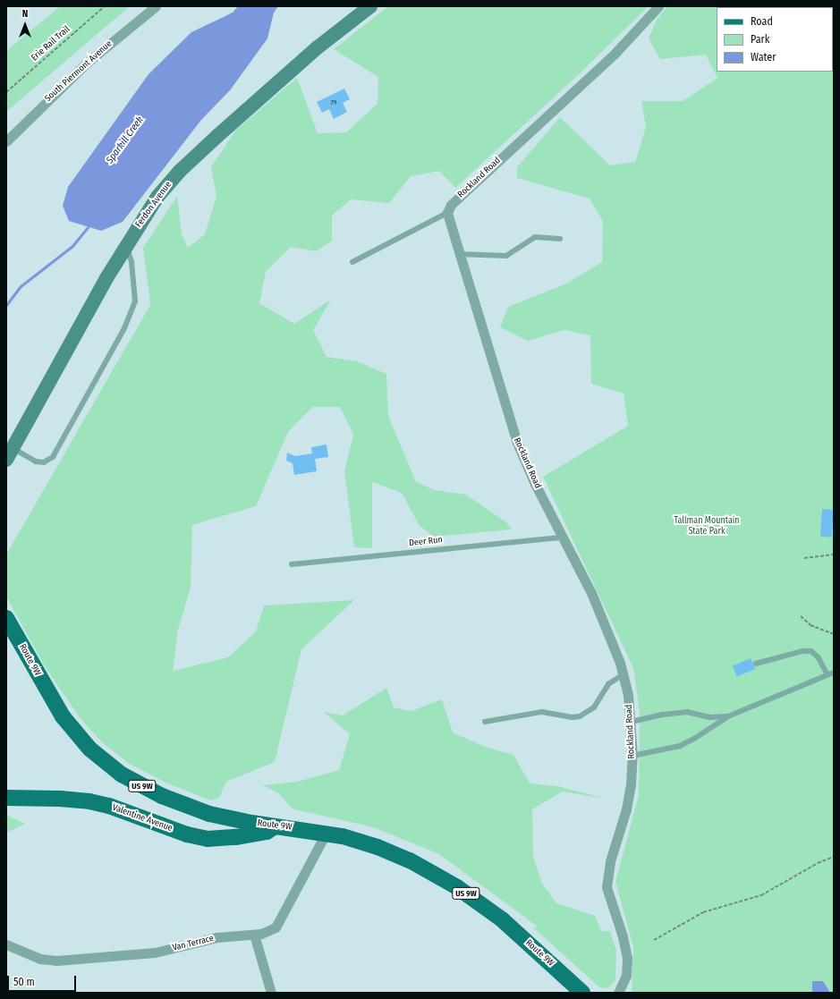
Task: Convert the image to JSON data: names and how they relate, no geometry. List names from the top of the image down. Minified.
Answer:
{"streets":{"main road":["Route 9W","US 9W","Valentine Avenue"],"street":["South Piermont Avenue","Rockland Road","Ferdon Avenue","Van Terrace"],"lane":["Deer Run"],"path":["Erie Rail Trail"]},"crossings":[["Rockland Road","Deer Run"],["Route 9W","Valentine Avenue"],["Route 9W","Van Terrace"]],"water":["Sparkill Creek"],"parks":["Tallman Mountain State Park"],"house_numbers":["79"],"legend":["Road","Park","Water"],"scale_bar":"50 m","north":"top"}
